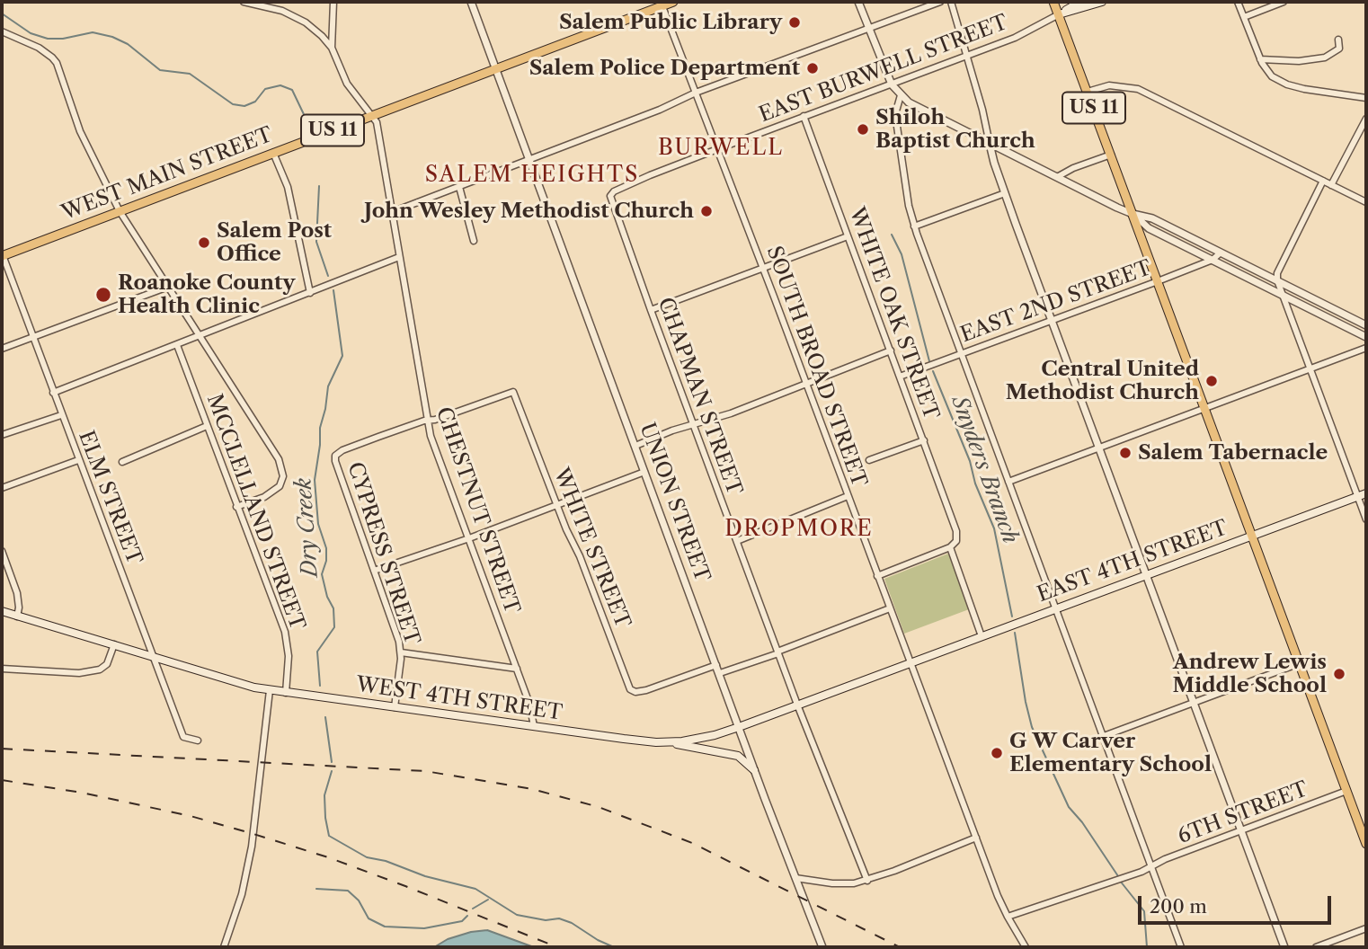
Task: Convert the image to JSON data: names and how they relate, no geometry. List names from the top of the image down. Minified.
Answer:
{"streets":{"main road":["US 11","WEST MAIN STREET","EAST 4TH STREET","WEST 4TH STREET"],"street":["EAST BURWELL STREET","EAST 2ND STREET","WHITE OAK STREET","SOUTH BROAD STREET","CHAPMAN STREET","ELM STREET","UNION STREET","CHESTNUT STREET","MCCLELLAND STREET","WHITE STREET","CYPRESS STREET","6TH STREET"]},"crossings":[["EAST BURWELL STREET","US 11"],["EAST BURWELL STREET","WHITE OAK STREET"],["EAST BURWELL STREET","SOUTH BROAD STREET"],["EAST BURWELL STREET","CHAPMAN STREET"],["US 11","WEST MAIN STREET"],["US 11","EAST 2ND STREET"],["US 11","SOUTH BROAD STREET"],["US 11","EAST 4TH STREET"],["US 11","6TH STREET"],["WEST MAIN STREET","SOUTH BROAD STREET"],["WEST MAIN STREET","ELM STREET"],["WEST MAIN STREET","UNION STREET"],["WEST MAIN STREET","CHESTNUT STREET"],["EAST 2ND STREET","WHITE OAK STREET"],["SOUTH BROAD STREET","EAST 4TH STREET"],["SOUTH BROAD STREET","WEST 4TH STREET"],["SOUTH BROAD STREET","6TH STREET"],["CHAPMAN STREET","WEST 4TH STREET"],["ELM STREET","WEST 4TH STREET"],["UNION STREET","WHITE STREET"],["UNION STREET","WEST 4TH STREET"],["CHESTNUT STREET","WHITE STREET"],["CHESTNUT STREET","CYPRESS STREET"],["CHESTNUT STREET","WEST 4TH STREET"],["MCCLELLAND STREET","WEST 4TH STREET"],["WHITE STREET","CYPRESS STREET"],["CYPRESS STREET","WEST 4TH STREET"],["EAST 4TH STREET","WEST 4TH STREET"]],"districts":["BURWELL","SALEM HEIGHTS","DROPMORE"],"water":["Snyders Branch","Dry Creek"],"places":["Salem Public Library","Salem Police Department","Shiloh Baptist Church","John Wesley Methodist Church","Salem Post Office","Roanoke County Health Clinic","Central United Methodist Church","Salem Tabernacle","Andrew Lewis Middle School","G W Carver Elementary School"],"scale_bar":"200 m"}
